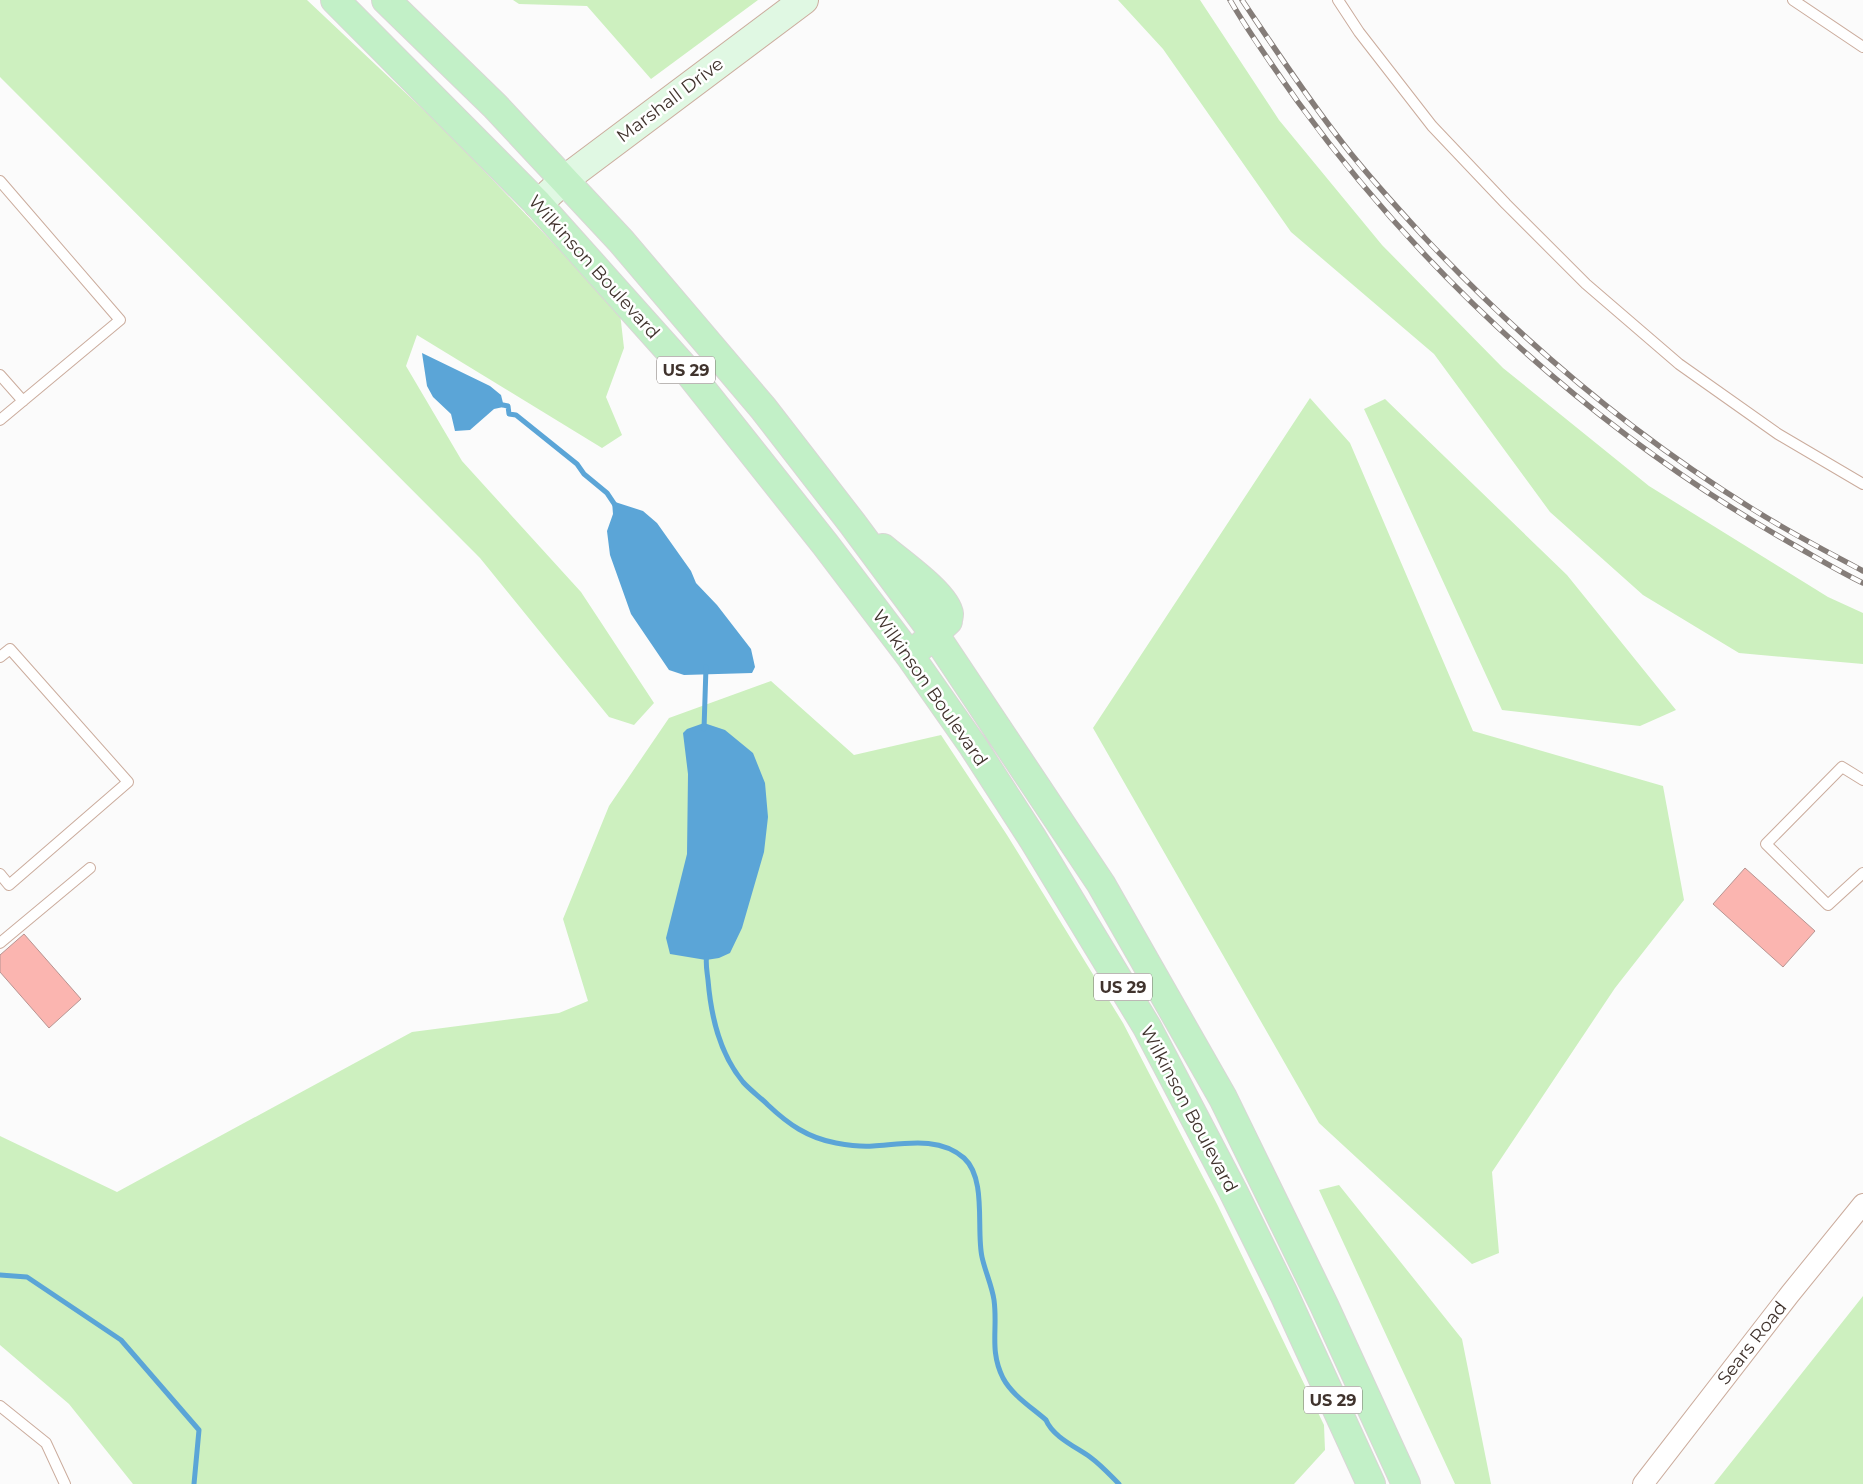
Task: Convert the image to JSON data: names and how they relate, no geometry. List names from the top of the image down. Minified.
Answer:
{"streets":{"main road":["Wilkinson Boulevard","US 29"],"street":["Marshall Drive","Sears Road"]},"crossings":[["Marshall Drive","Wilkinson Boulevard"]]}
